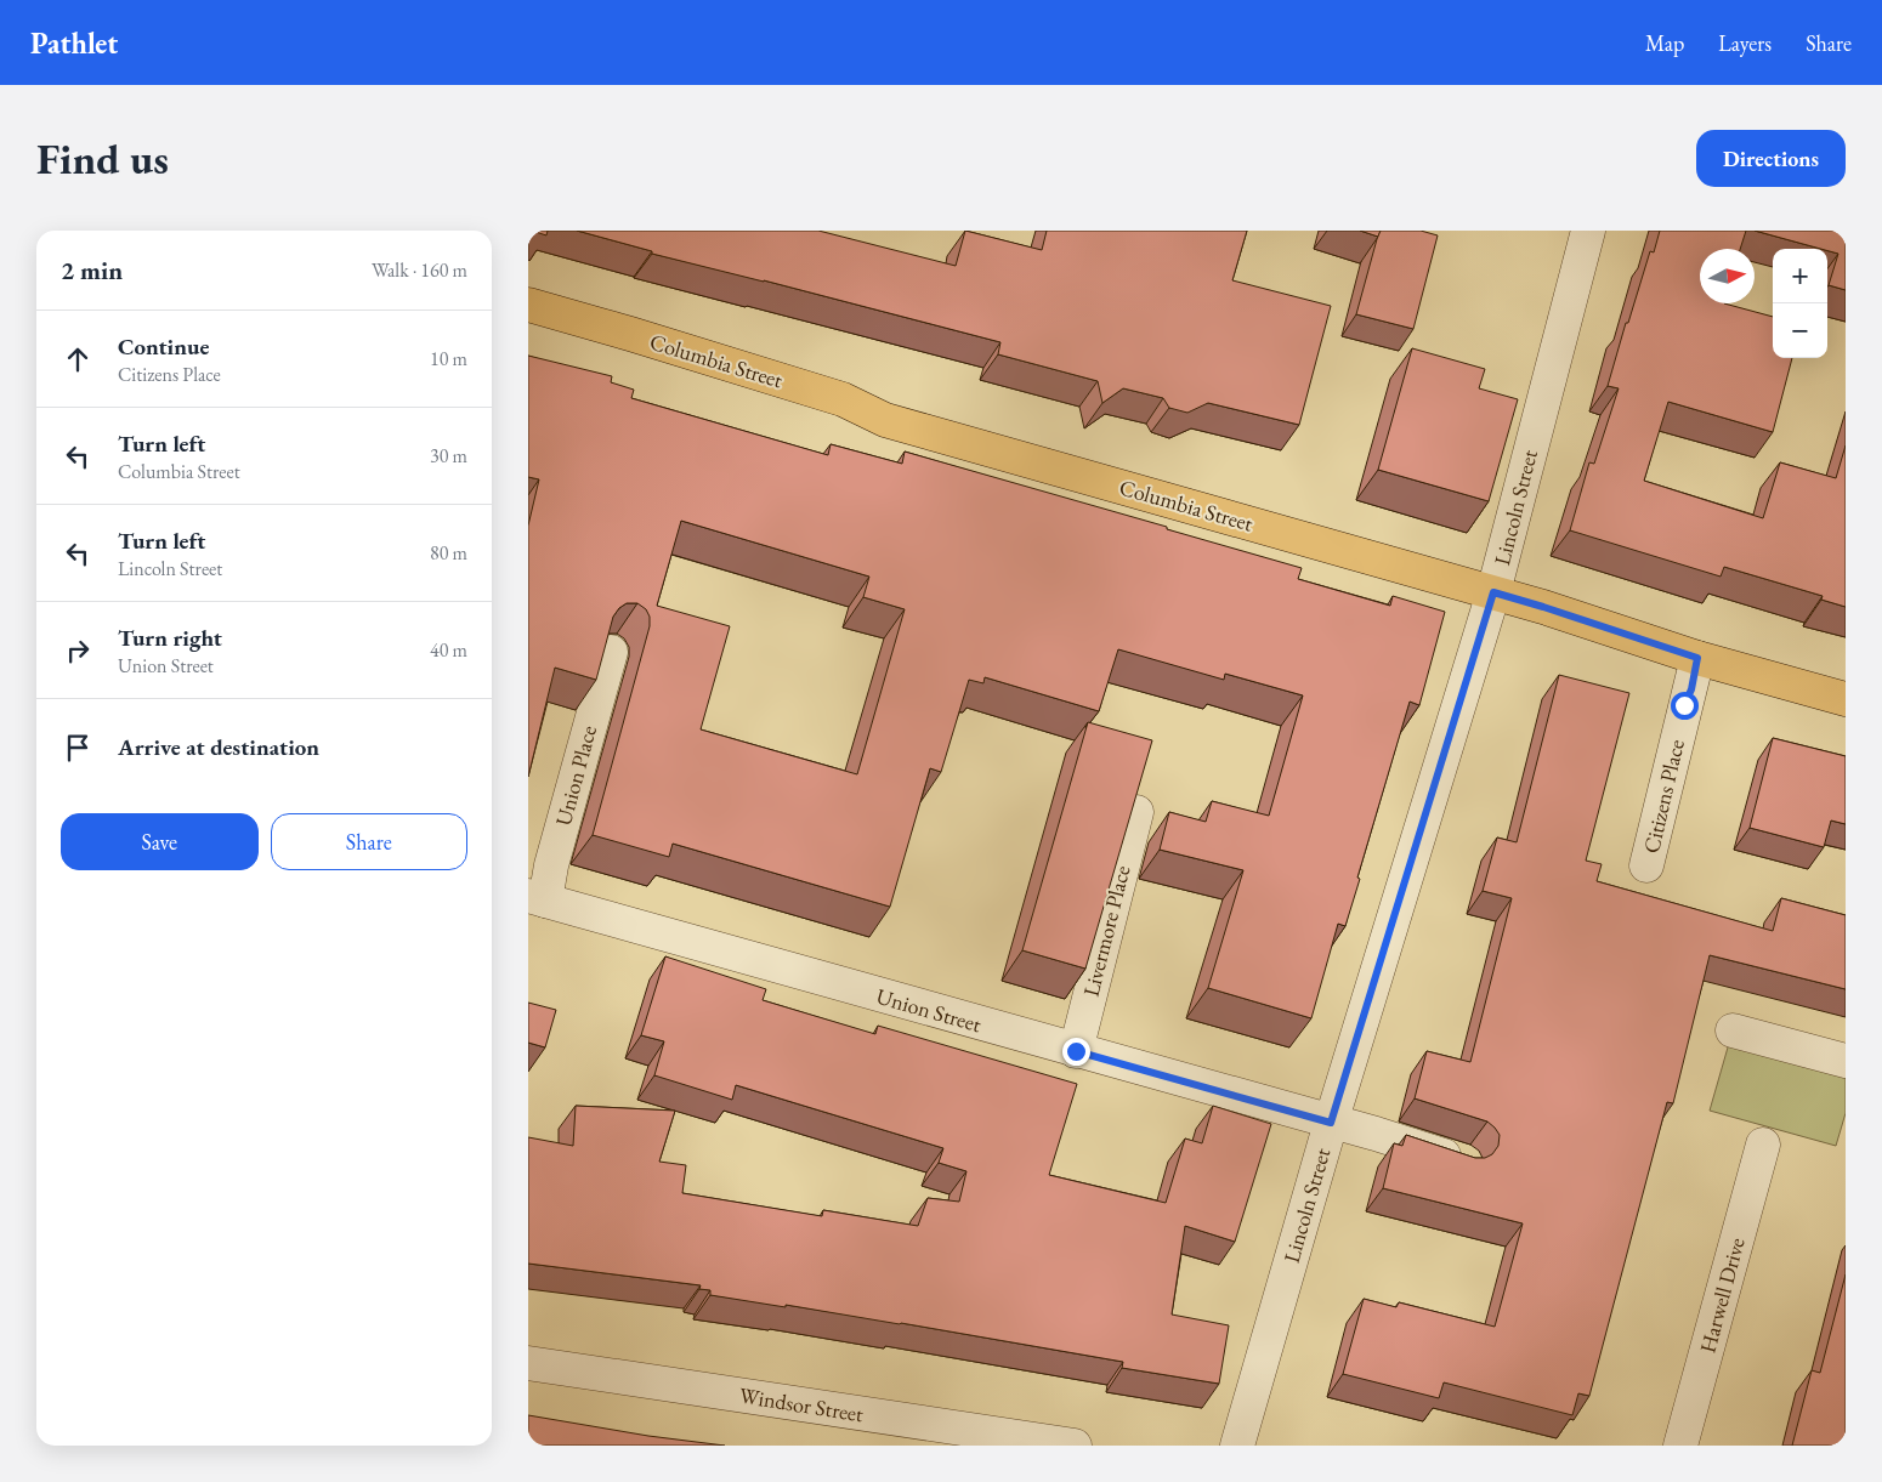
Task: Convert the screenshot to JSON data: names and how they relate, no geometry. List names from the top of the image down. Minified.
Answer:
{"streets":{"main road":["Columbia Street"],"street":["Lincoln Street","Union Place","Citizens Place","Livermore Place","Union Street","Harwell Drive","Windsor Street"]},"crossings":[["Columbia Street","Lincoln Street"],["Columbia Street","Citizens Place"],["Lincoln Street","Union Street"],["Union Place","Union Street"],["Livermore Place","Union Street"]],"north":"right","page":{"header":"Pathlet","nav":["Map","Layers","Share"],"buttons":["Directions",["Save","Share"]],"title":"Find us","heading":["2 min","Walk · 160 m"],"map_buttons":["+","−"],"list":[["Continue","Citizens Place","10 m"],["Turn left","Columbia Street","30 m"],["Turn left","Lincoln Street","80 m"],["Turn right","Union Street","40 m"],"Arrive at destination"]}}
